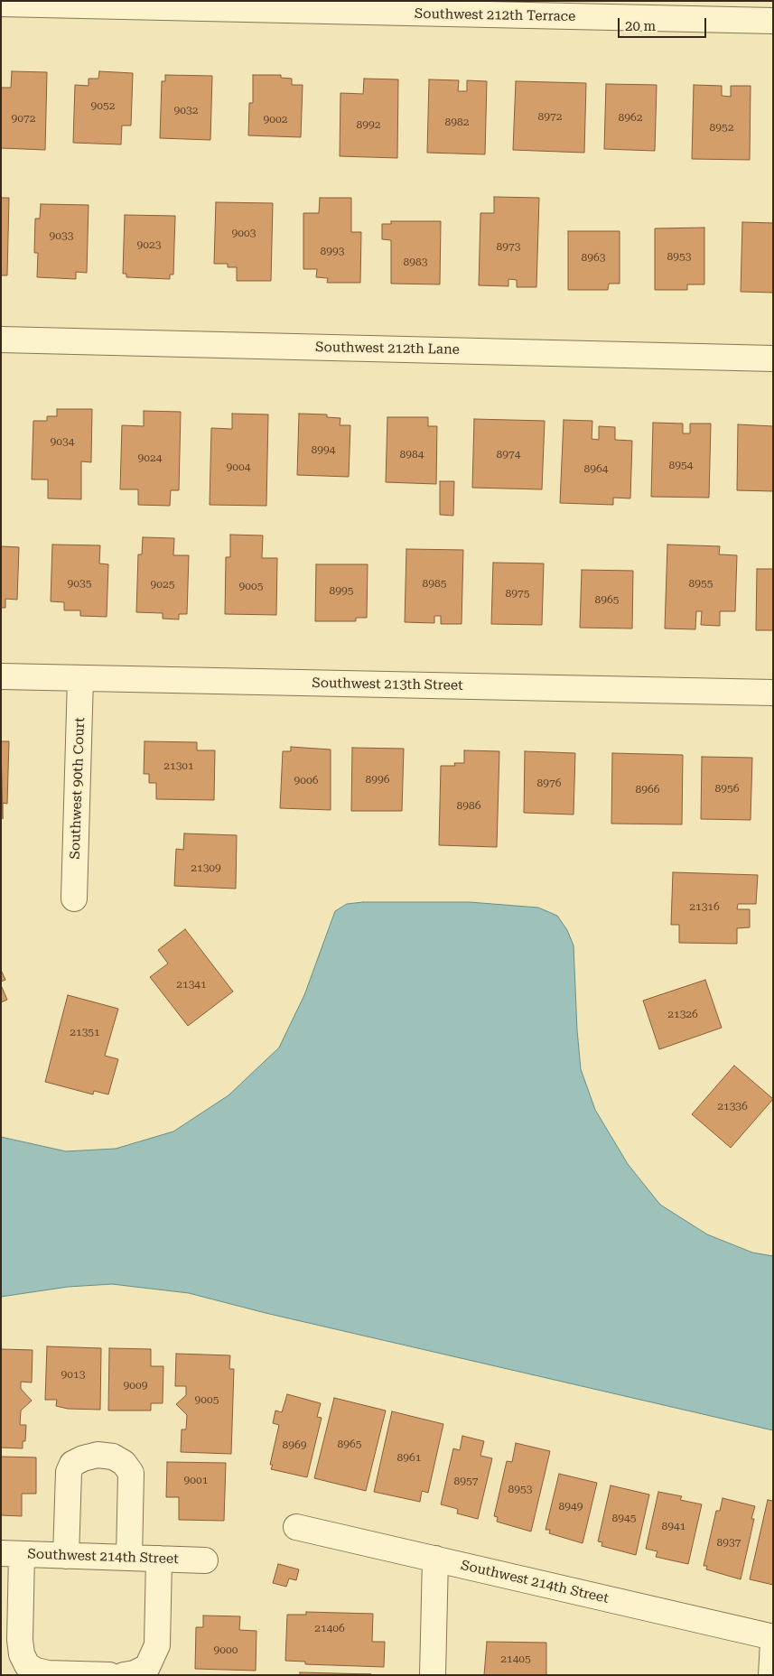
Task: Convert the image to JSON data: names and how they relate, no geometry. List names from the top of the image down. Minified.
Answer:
{"streets":{"street":["Southwest 212th Terrace","Southwest 212th Lane","Southwest 213th Street","Southwest 90th Court","Southwest 214th Street"]},"crossings":[["Southwest 213th Street","Southwest 90th Court"]],"house_numbers":["9052","9032","8972","8962","9072","9002","8982","8992","8952","9003","9033","9023","8973","8993","8953","8963","8983","9034","8994","8984","8974","9024","8954","9004","8964","9035","8985","8955","9025","9005","8995","8975","8965","21301","8996","9006","8976","8956","8966","8986","21309","21316","21341","21326","21351","21336","9013","9009","9005","8965","8969","8961","9001","8957","8953","8949","8945","8941","8937","21406","9000","21405"],"scale_bar":"20 m"}
